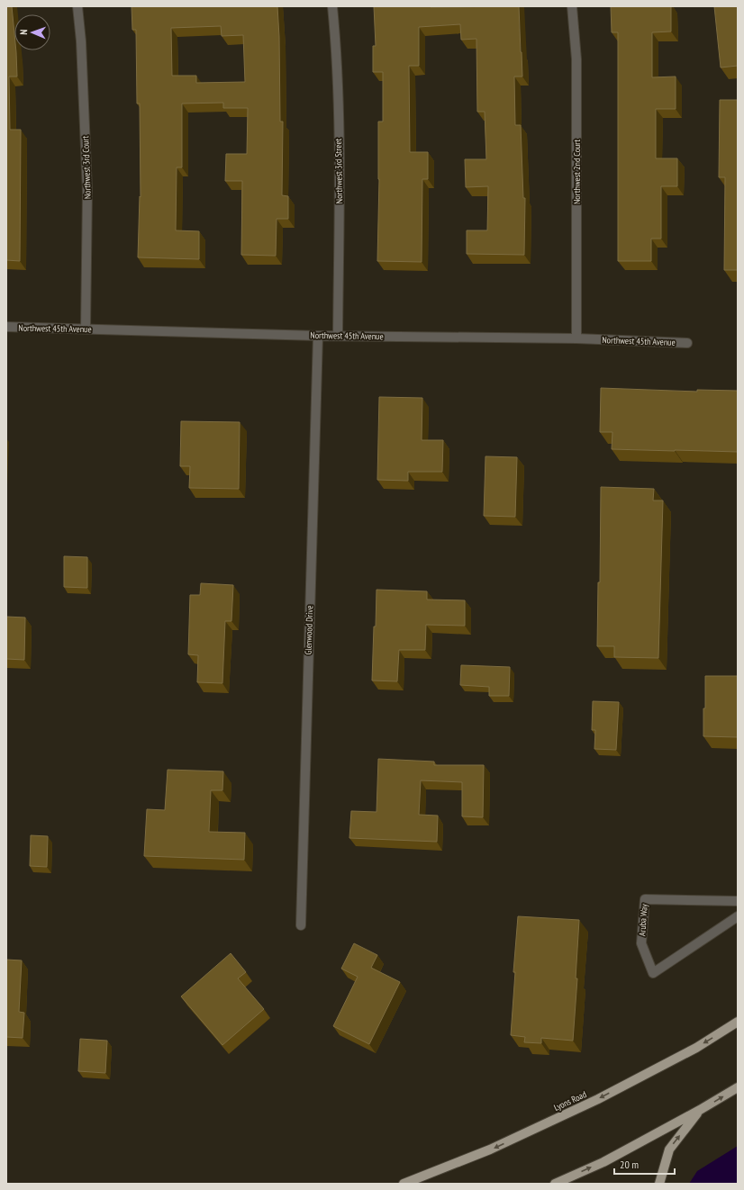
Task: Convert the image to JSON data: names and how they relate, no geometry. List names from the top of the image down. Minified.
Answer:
{"streets":{"main road":["Lyons Road"],"street":["Northwest 3rd Court","Northwest 3rd Street","Northwest 2nd Court","Northwest 45th Avenue","Glenwood Drive","Aruba Way"]},"crossings":[["Northwest 3rd Court","Northwest 45th Avenue"],["Northwest 3rd Street","Northwest 45th Avenue"],["Northwest 2nd Court","Northwest 45th Avenue"],["Northwest 45th Avenue","Glenwood Drive"]],"scale_bar":"20 m","north":"left"}
